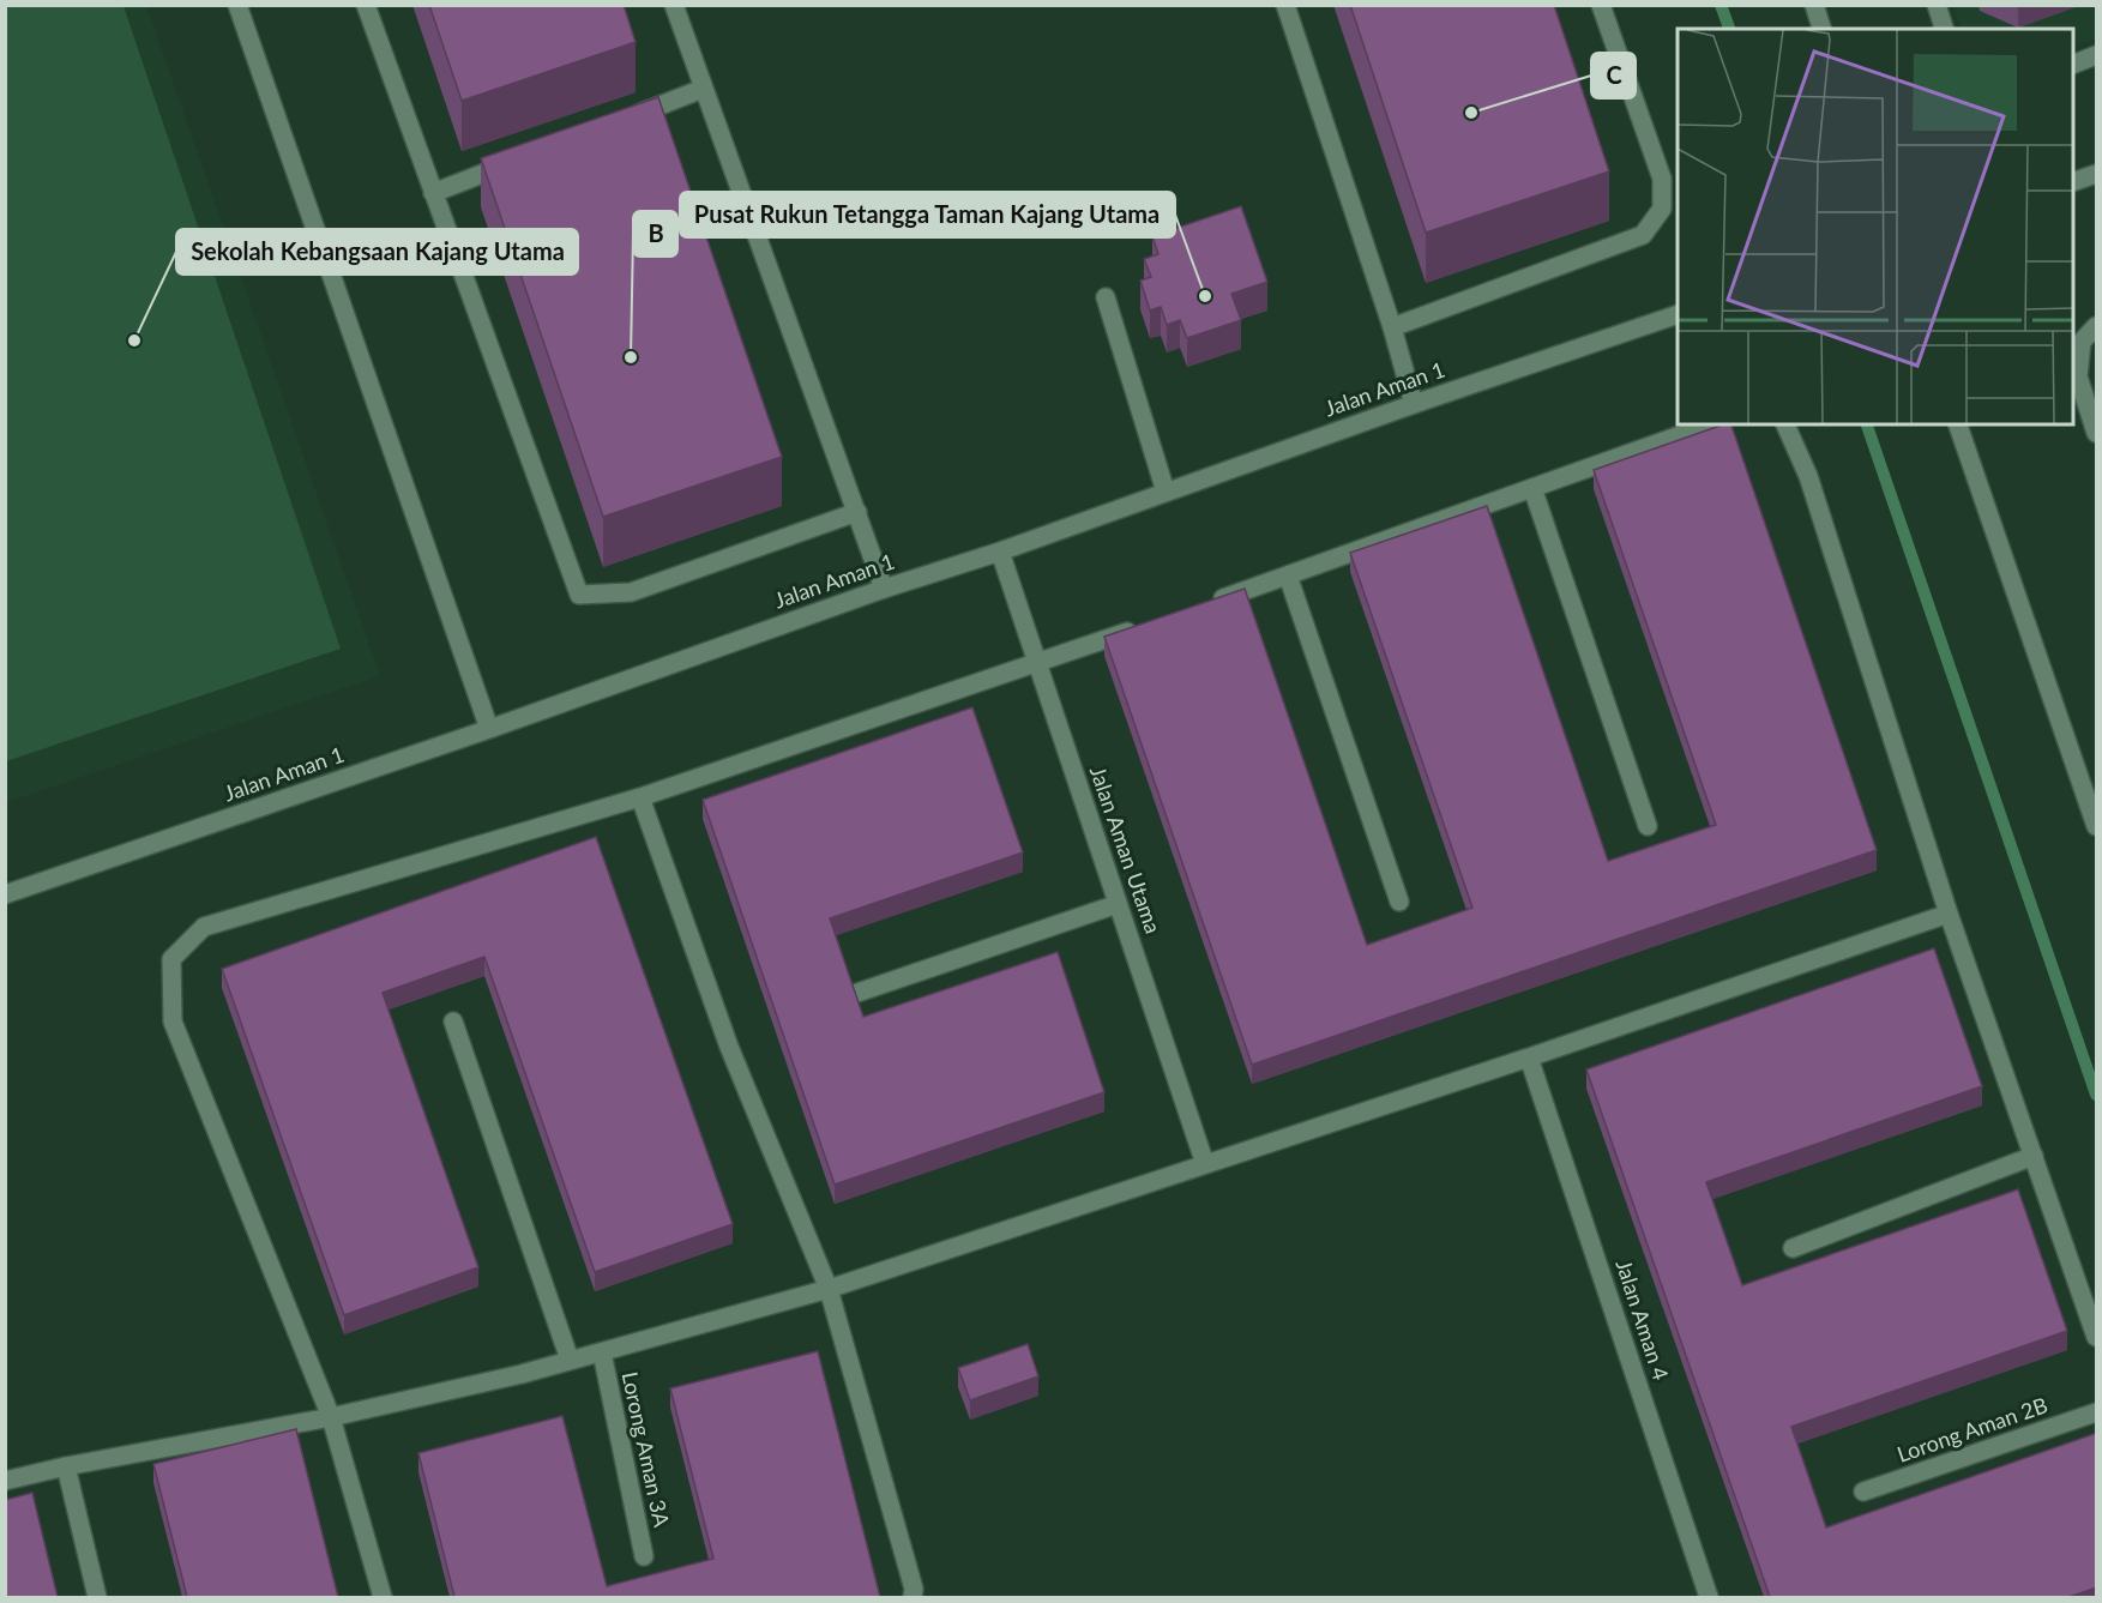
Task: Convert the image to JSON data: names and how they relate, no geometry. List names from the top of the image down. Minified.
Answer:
{"streets":{"street":["Jalan Aman 1","Jalan Aman Utama","Jalan Aman 4","Lorong Aman 2B","Lorong Aman 3A"]},"crossings":[["Jalan Aman 1","Jalan Aman Utama"]],"places":["C","Pusat Rukun Tetangga Taman Kajang Utama","Sekolah Kebangsaan Kajang Utama","B"]}
